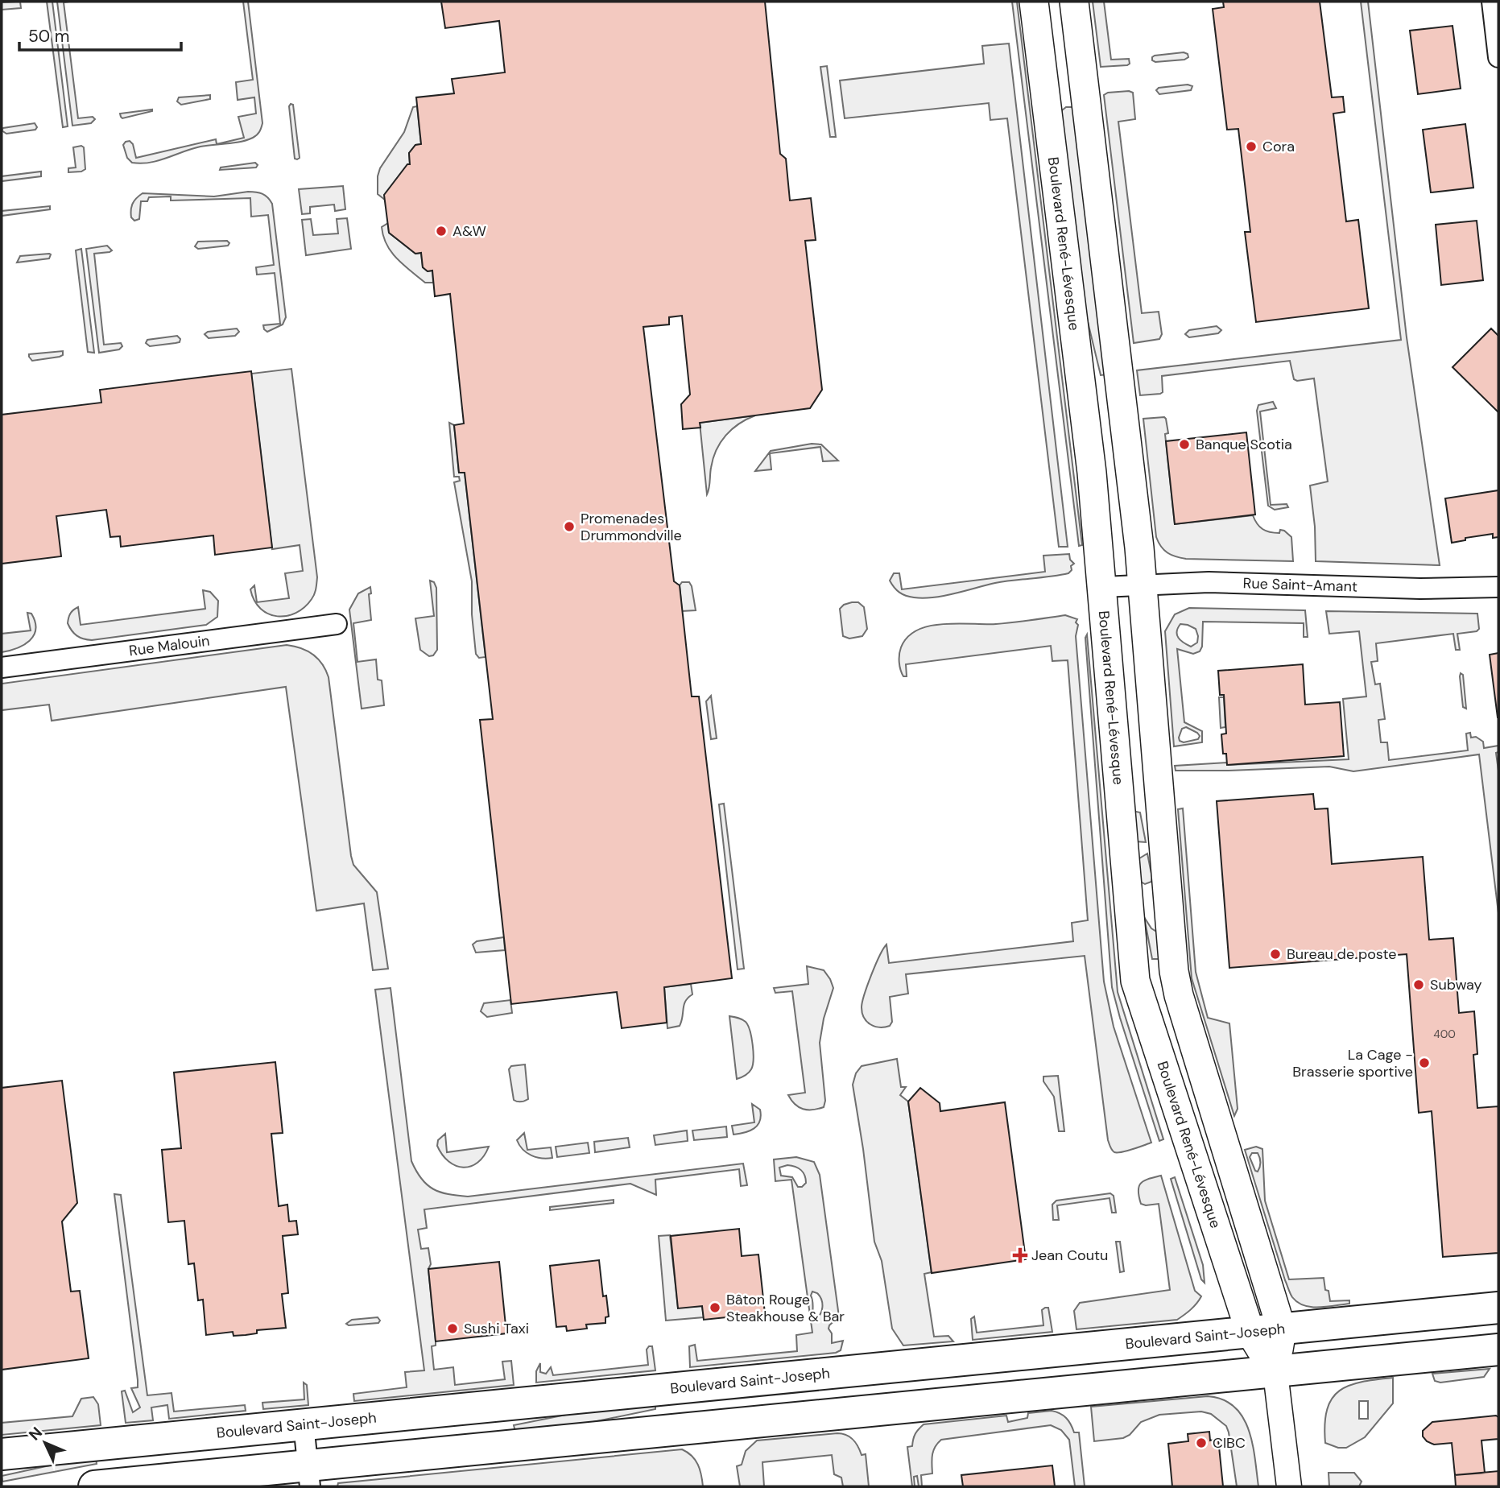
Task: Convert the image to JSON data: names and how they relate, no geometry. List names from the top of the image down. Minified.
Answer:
{"streets":{"main road":["Boulevard René-Lévesque","Boulevard Saint-Joseph"],"street":["Rue Saint-Amant","Rue Malouin"]},"crossings":[["Boulevard René-Lévesque","Rue Saint-Amant"],["Boulevard René-Lévesque","Boulevard Saint-Joseph"]],"places":{"other":["Cora","A&W","Banque Scotia","Promenades Drummondville","Bureau de poste","Subway","La Cage - Brasserie sportive","Bâton Rouge Steakhouse & Bar","Sushi Taxi","CIBC"],"health":["Jean Coutu"]},"house_numbers":["400"],"scale_bar":"50 m","north":"top left"}
